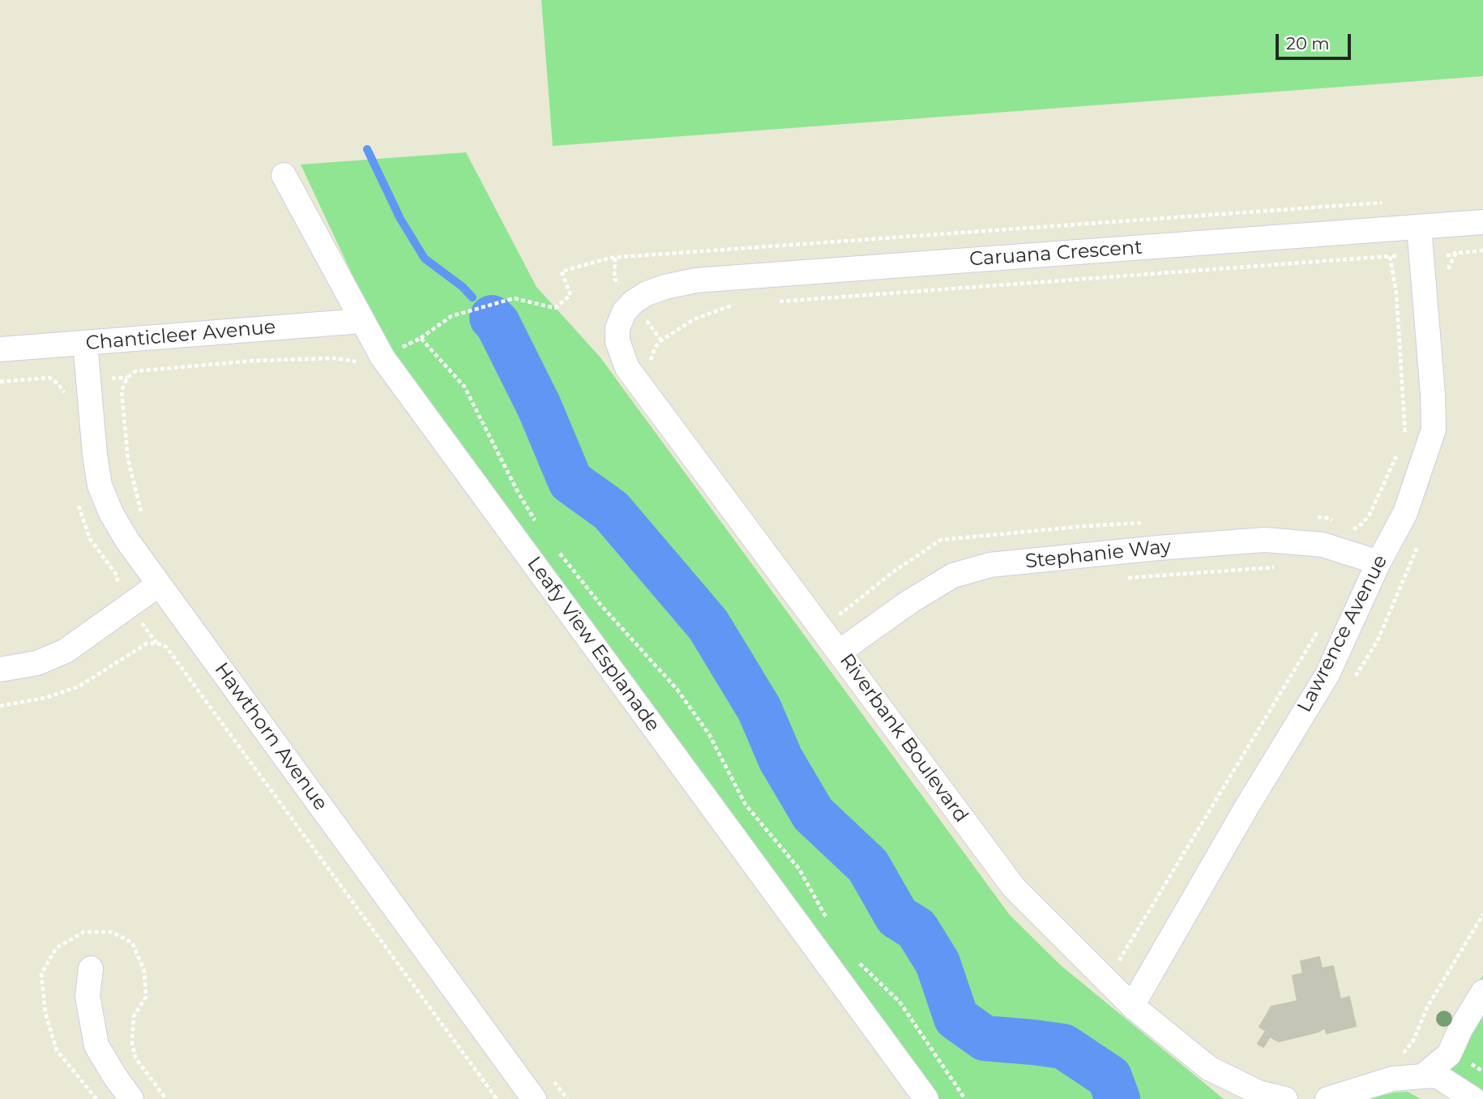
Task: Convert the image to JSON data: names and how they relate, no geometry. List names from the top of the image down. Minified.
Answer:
{"streets":{"street":["Caruana Crescent","Chanticleer Avenue","Stephanie Way","Lawrence Avenue","Leafy View Esplanade","Hawthorn Avenue","Riverbank Boulevard"]},"crossings":[["Caruana Crescent","Lawrence Avenue"],["Caruana Crescent","Riverbank Boulevard"],["Chanticleer Avenue","Leafy View Esplanade"],["Chanticleer Avenue","Hawthorn Avenue"],["Stephanie Way","Lawrence Avenue"],["Stephanie Way","Riverbank Boulevard"],["Lawrence Avenue","Riverbank Boulevard"]],"scale_bar":"20 m"}
